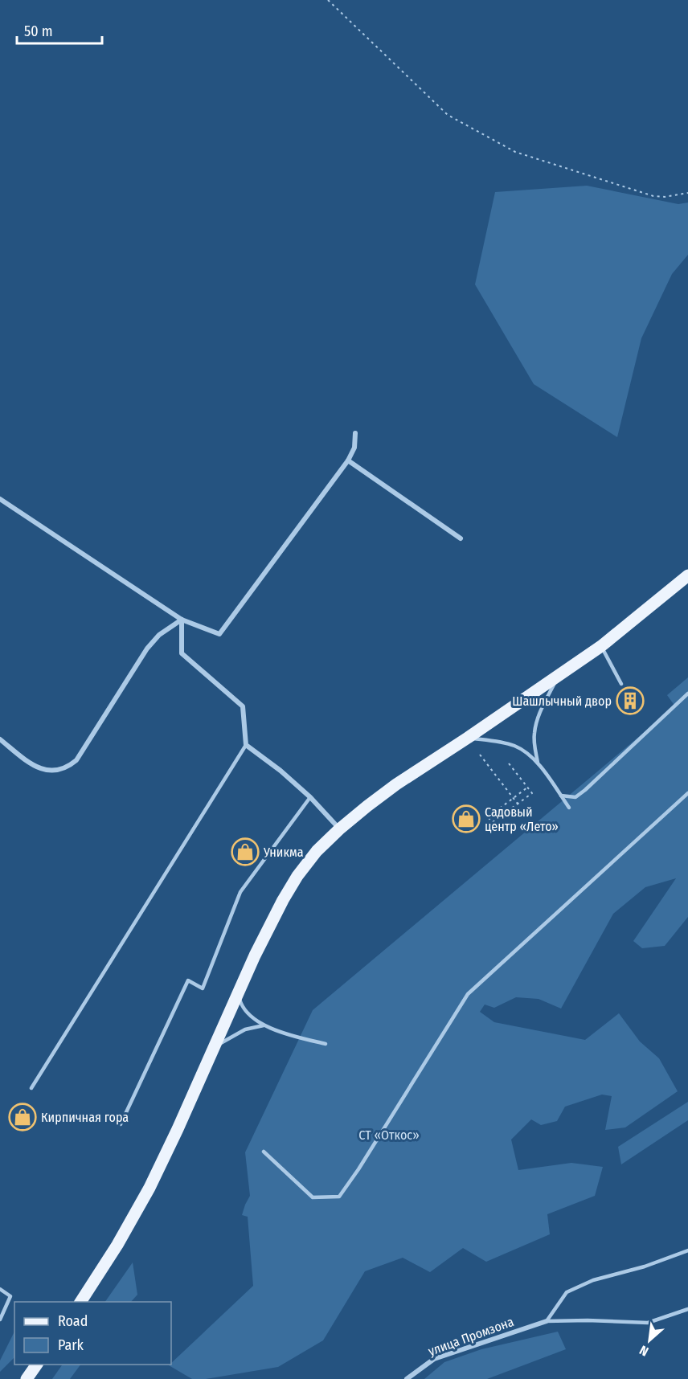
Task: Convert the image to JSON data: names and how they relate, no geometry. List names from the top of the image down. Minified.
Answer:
{"streets":{"street":["улица Промзона"]},"parks":["СТ «Откос»"],"places":{"building":["Шашлычный двор"],"shop":["Садовый центр «Лето»","Уникма","Кирпичная гора"]},"legend":["Road","Park"],"scale_bar":"50 m","north":"bottom left"}
